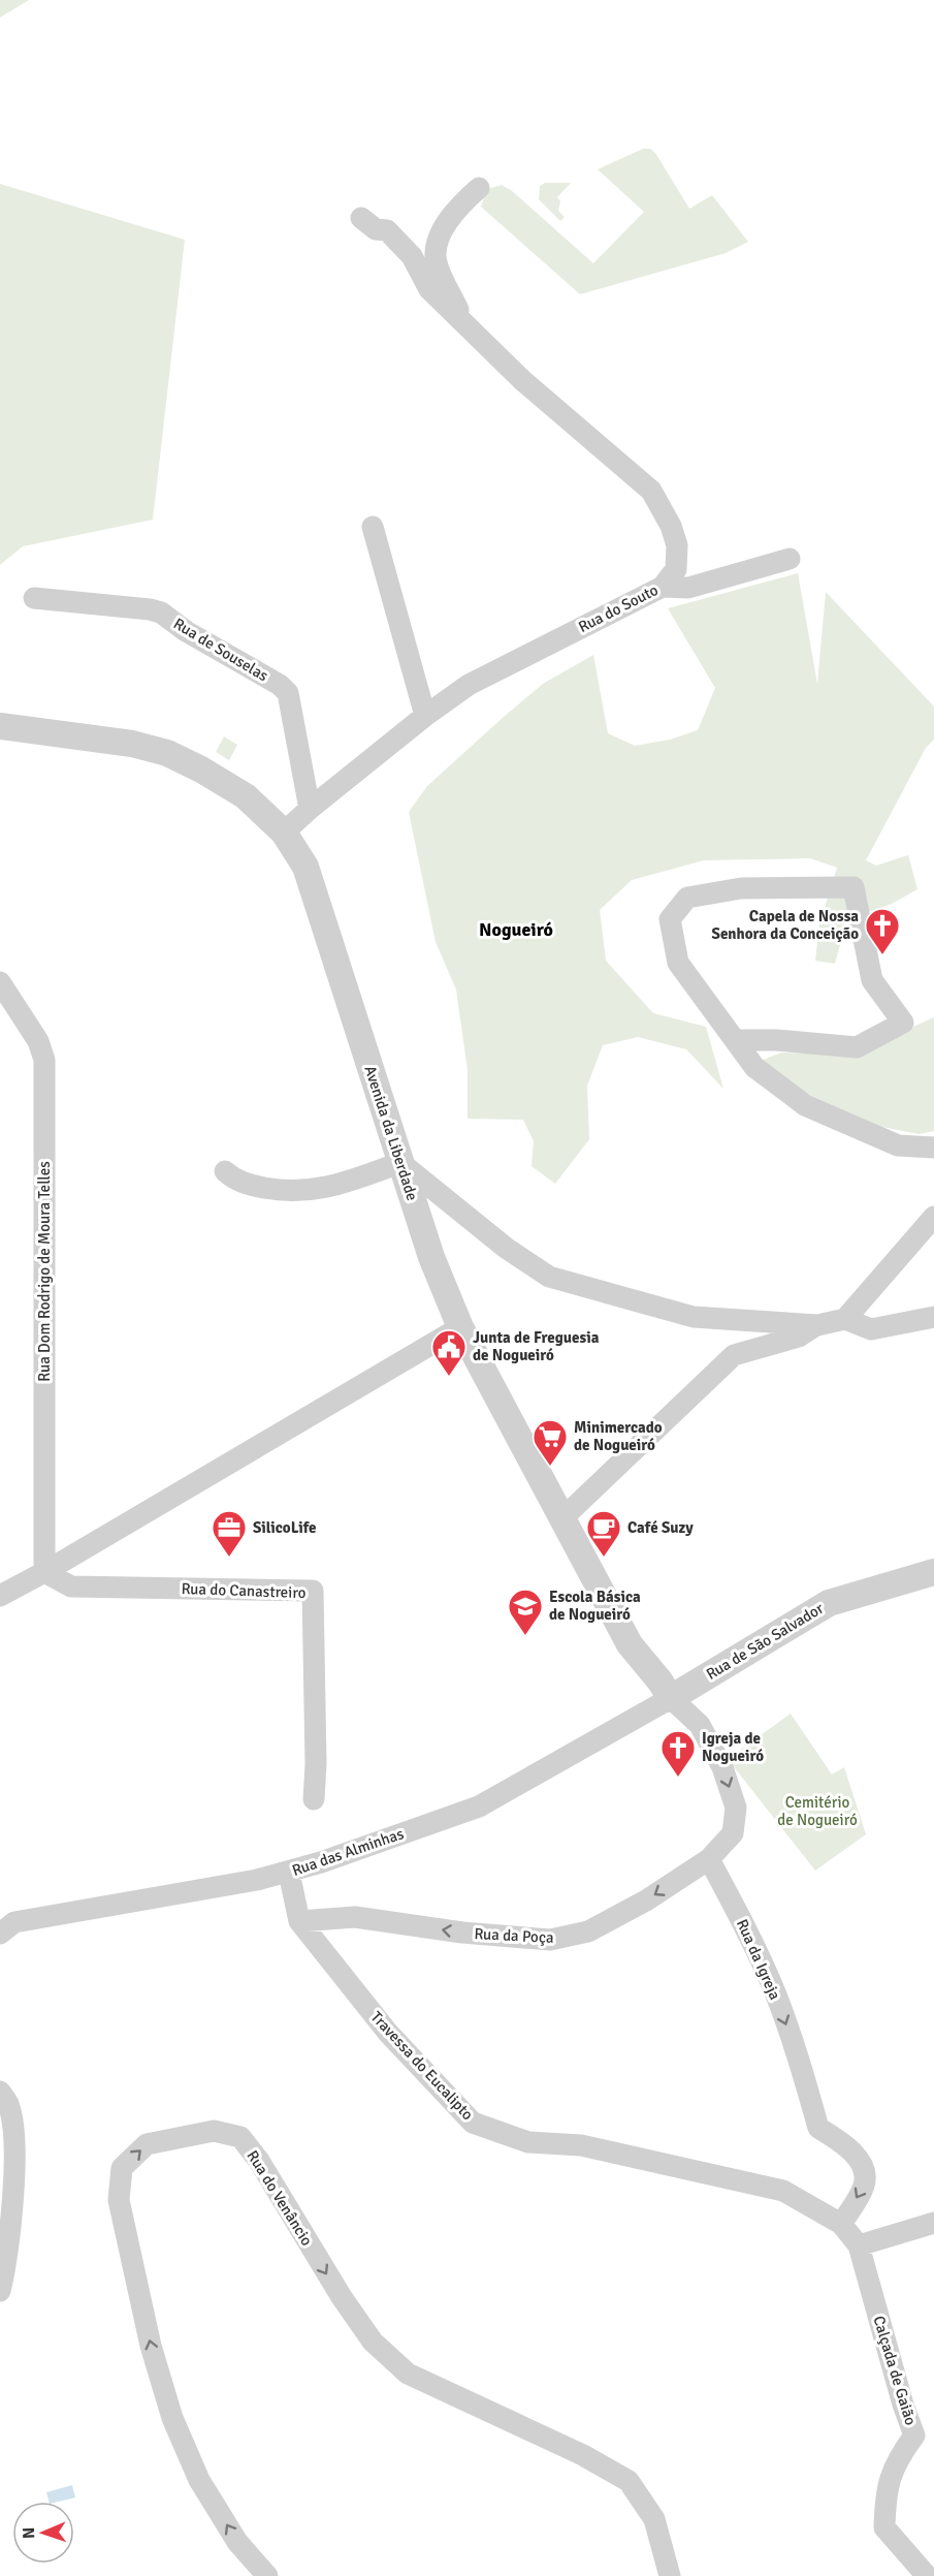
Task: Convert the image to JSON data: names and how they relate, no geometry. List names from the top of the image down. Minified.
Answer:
{"streets":{"street":["Rua do Souto","Rua de Souselas","Avenida da Liberdade","Rua Dom Rodrigo de Moura Telles","Rua do Canastreiro","Rua de São Salvador","Rua das Alminhas","Rua da Poça","Rua da Igreja","Travessa do Eucalipto","Rua do Venâncio","Calçada de Gaião"]},"crossings":[["Rua do Souto","Rua de Souselas"],["Rua do Souto","Avenida da Liberdade"],["Avenida da Liberdade","Rua de São Salvador"],["Avenida da Liberdade","Rua das Alminhas"],["Rua Dom Rodrigo de Moura Telles","Rua do Canastreiro"],["Rua de São Salvador","Rua das Alminhas"],["Rua das Alminhas","Travessa do Eucalipto"],["Rua da Poça","Rua da Igreja"],["Rua da Poça","Travessa do Eucalipto"],["Rua da Igreja","Travessa do Eucalipto"],["Rua da Igreja","Calçada de Gaião"],["Travessa do Eucalipto","Calçada de Gaião"]],"one_way":["Rua da Poça","Rua da Igreja"],"districts":["Nogueiró"],"parks":["Cemitério de Nogueiró"],"places":{"church":["Capela de Nossa Senhora da Conceição","Igreja de Nogueiró"],"public building":["Junta de Freguesia de Nogueiró"],"supermarket":["Minimercado de Nogueiró"],"office":["SilicoLife"],"cafe":["Café Suzy"],"school or university":["Escola Básica de Nogueiró"]},"north":"left"}
